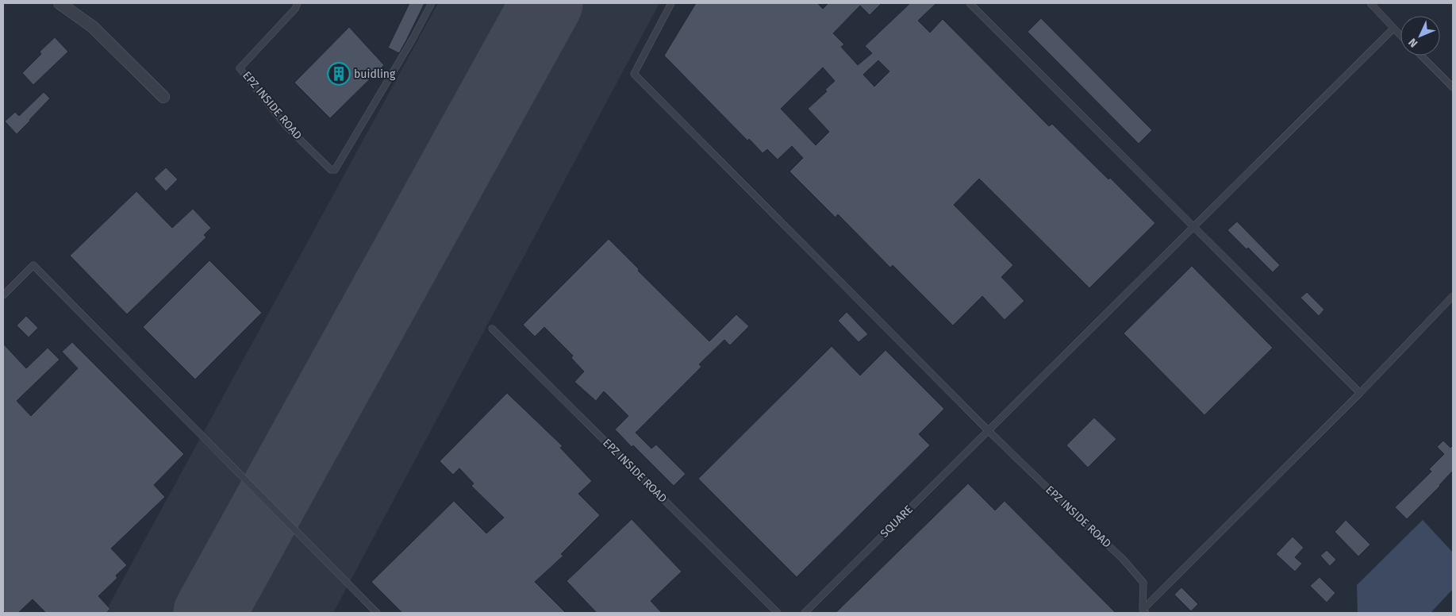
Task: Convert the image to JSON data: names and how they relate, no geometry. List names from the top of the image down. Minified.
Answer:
{"streets":{"lane":["EPZ INSIDE ROAD","SQUARE"]},"crossings":[["EPZ INSIDE ROAD","SQUARE"]],"places":{"building":["buidling"]},"north":"bottom left"}
